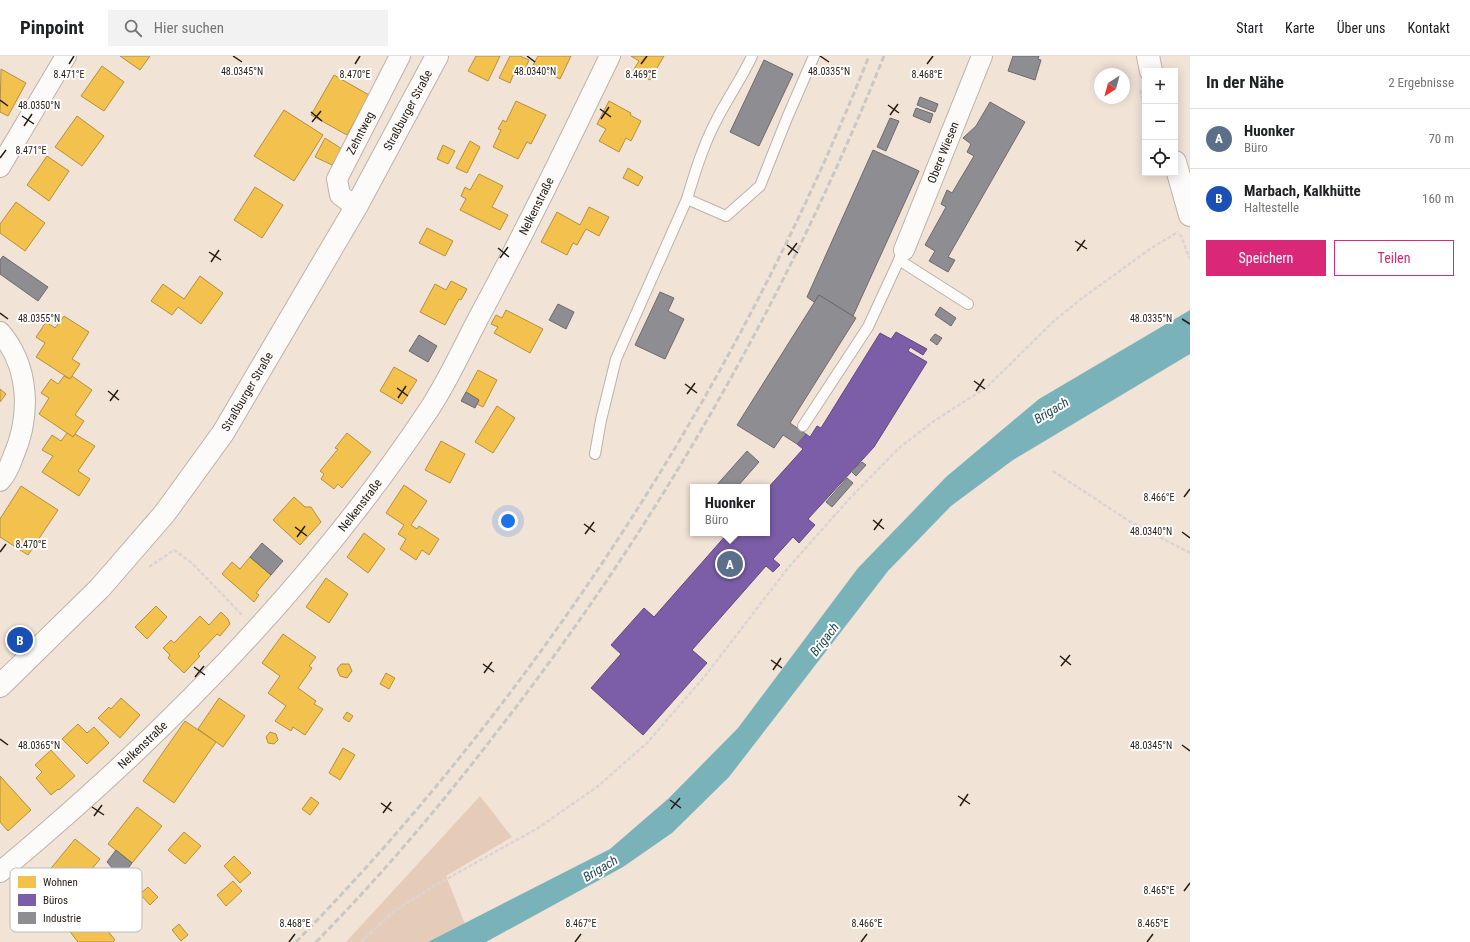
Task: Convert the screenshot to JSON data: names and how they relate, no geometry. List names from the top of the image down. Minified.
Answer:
{"streets":{"main road":["Straßburger Straße"],"street":["Zehntweg","Obere Wiesen","Nelkenstraße"]},"crossings":[["Straßburger Straße","Zehntweg"]],"water":["Brigach"],"legend":["Wohnen","Büros","Industrie"],"north":"bottom left","page":{"header":"Pinpoint","search":"Hier suchen","nav":["Start","Karte","Über uns","Kontakt"],"heading":["In der Nähe","2 Ergebnisse"],"map_buttons":["+","−"],"list":[{"mark":"A","name":"Huonker","note":"Büro","value":"70 m"},{"mark":"B","name":"Marbach, Kalkhütte","note":"Haltestelle","value":"160 m"}],"buttons":["Speichern","Teilen"],"popup":["Huonker","Büro"],"pins":["A","B"]},"coordinates":["48.0345°N","48.0340°N","48.0335°N","8.471°E","8.468°E","8.470°E","8.469°E","48.0350°N","48.0355°N","8.466°E","48.0365°N","8.465°E","8.467°E"]}
